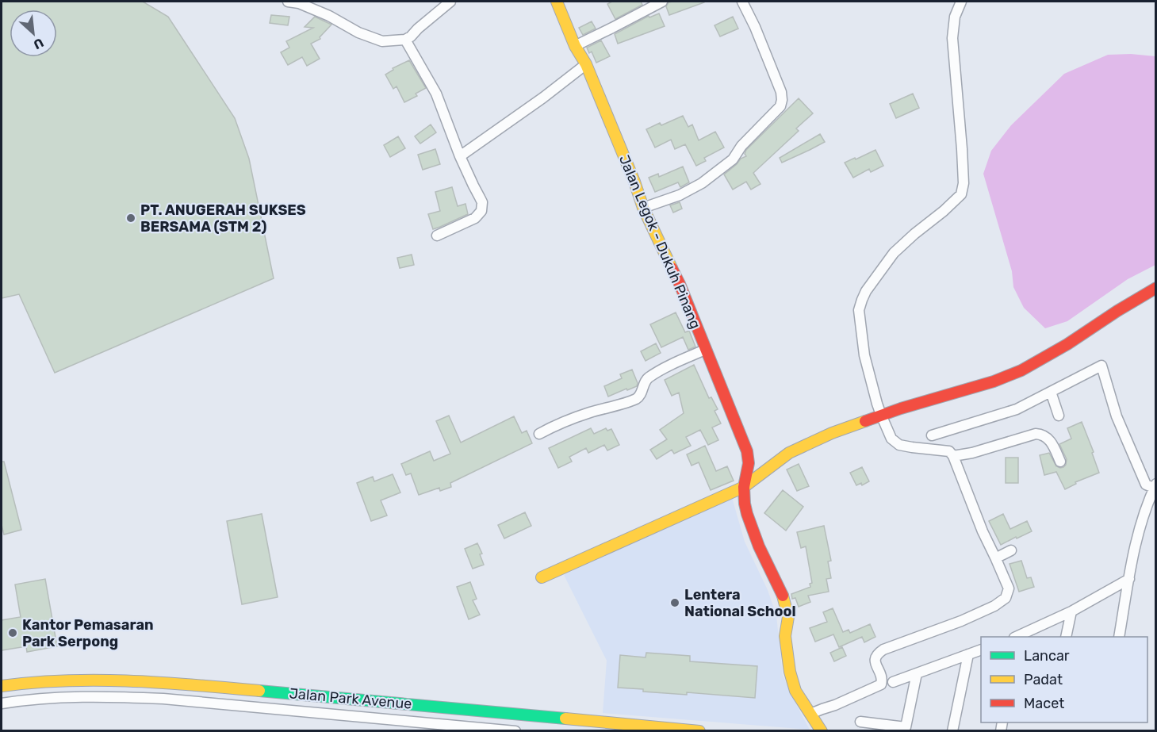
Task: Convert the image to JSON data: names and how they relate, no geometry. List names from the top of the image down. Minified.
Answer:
{"streets":{"street":["Jalan Legok - Dukuh Pinang","Jalan Park Avenue"]},"places":["PT. ANUGERAH SUKSES BERSAMA (STM 2)","Lentera National School","Kantor Pemasaran Park Serpong"],"legend":["Lancar","Padat","Macet"],"north":"bottom right"}
